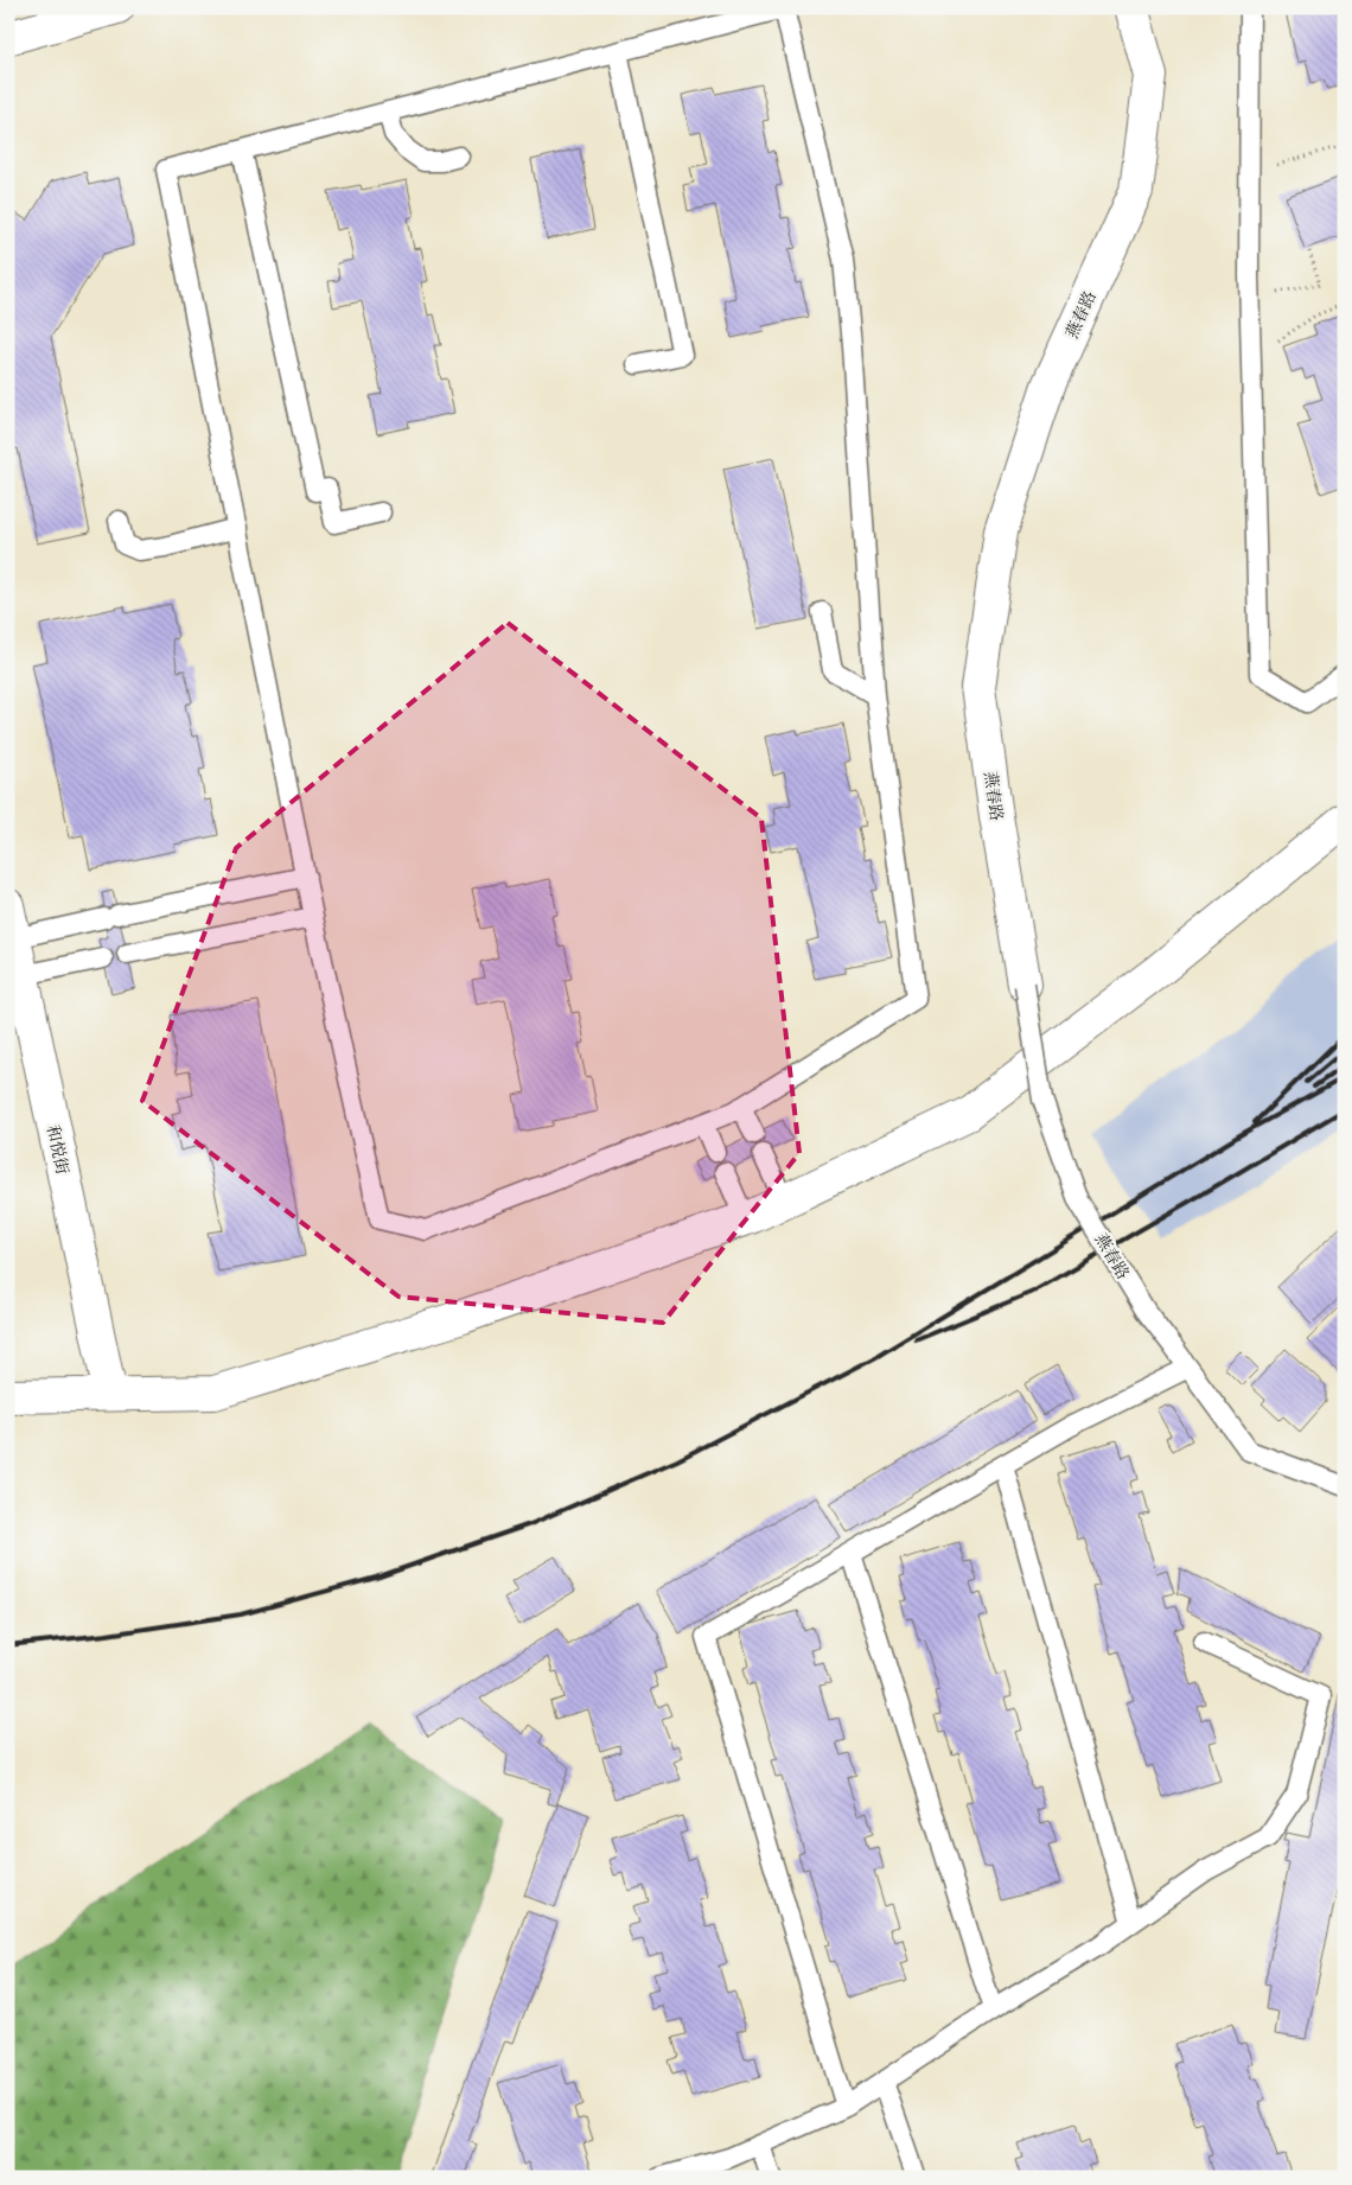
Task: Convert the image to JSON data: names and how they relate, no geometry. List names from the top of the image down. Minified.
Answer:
{"streets":{"street":["燕春路","和悦街"]}}
